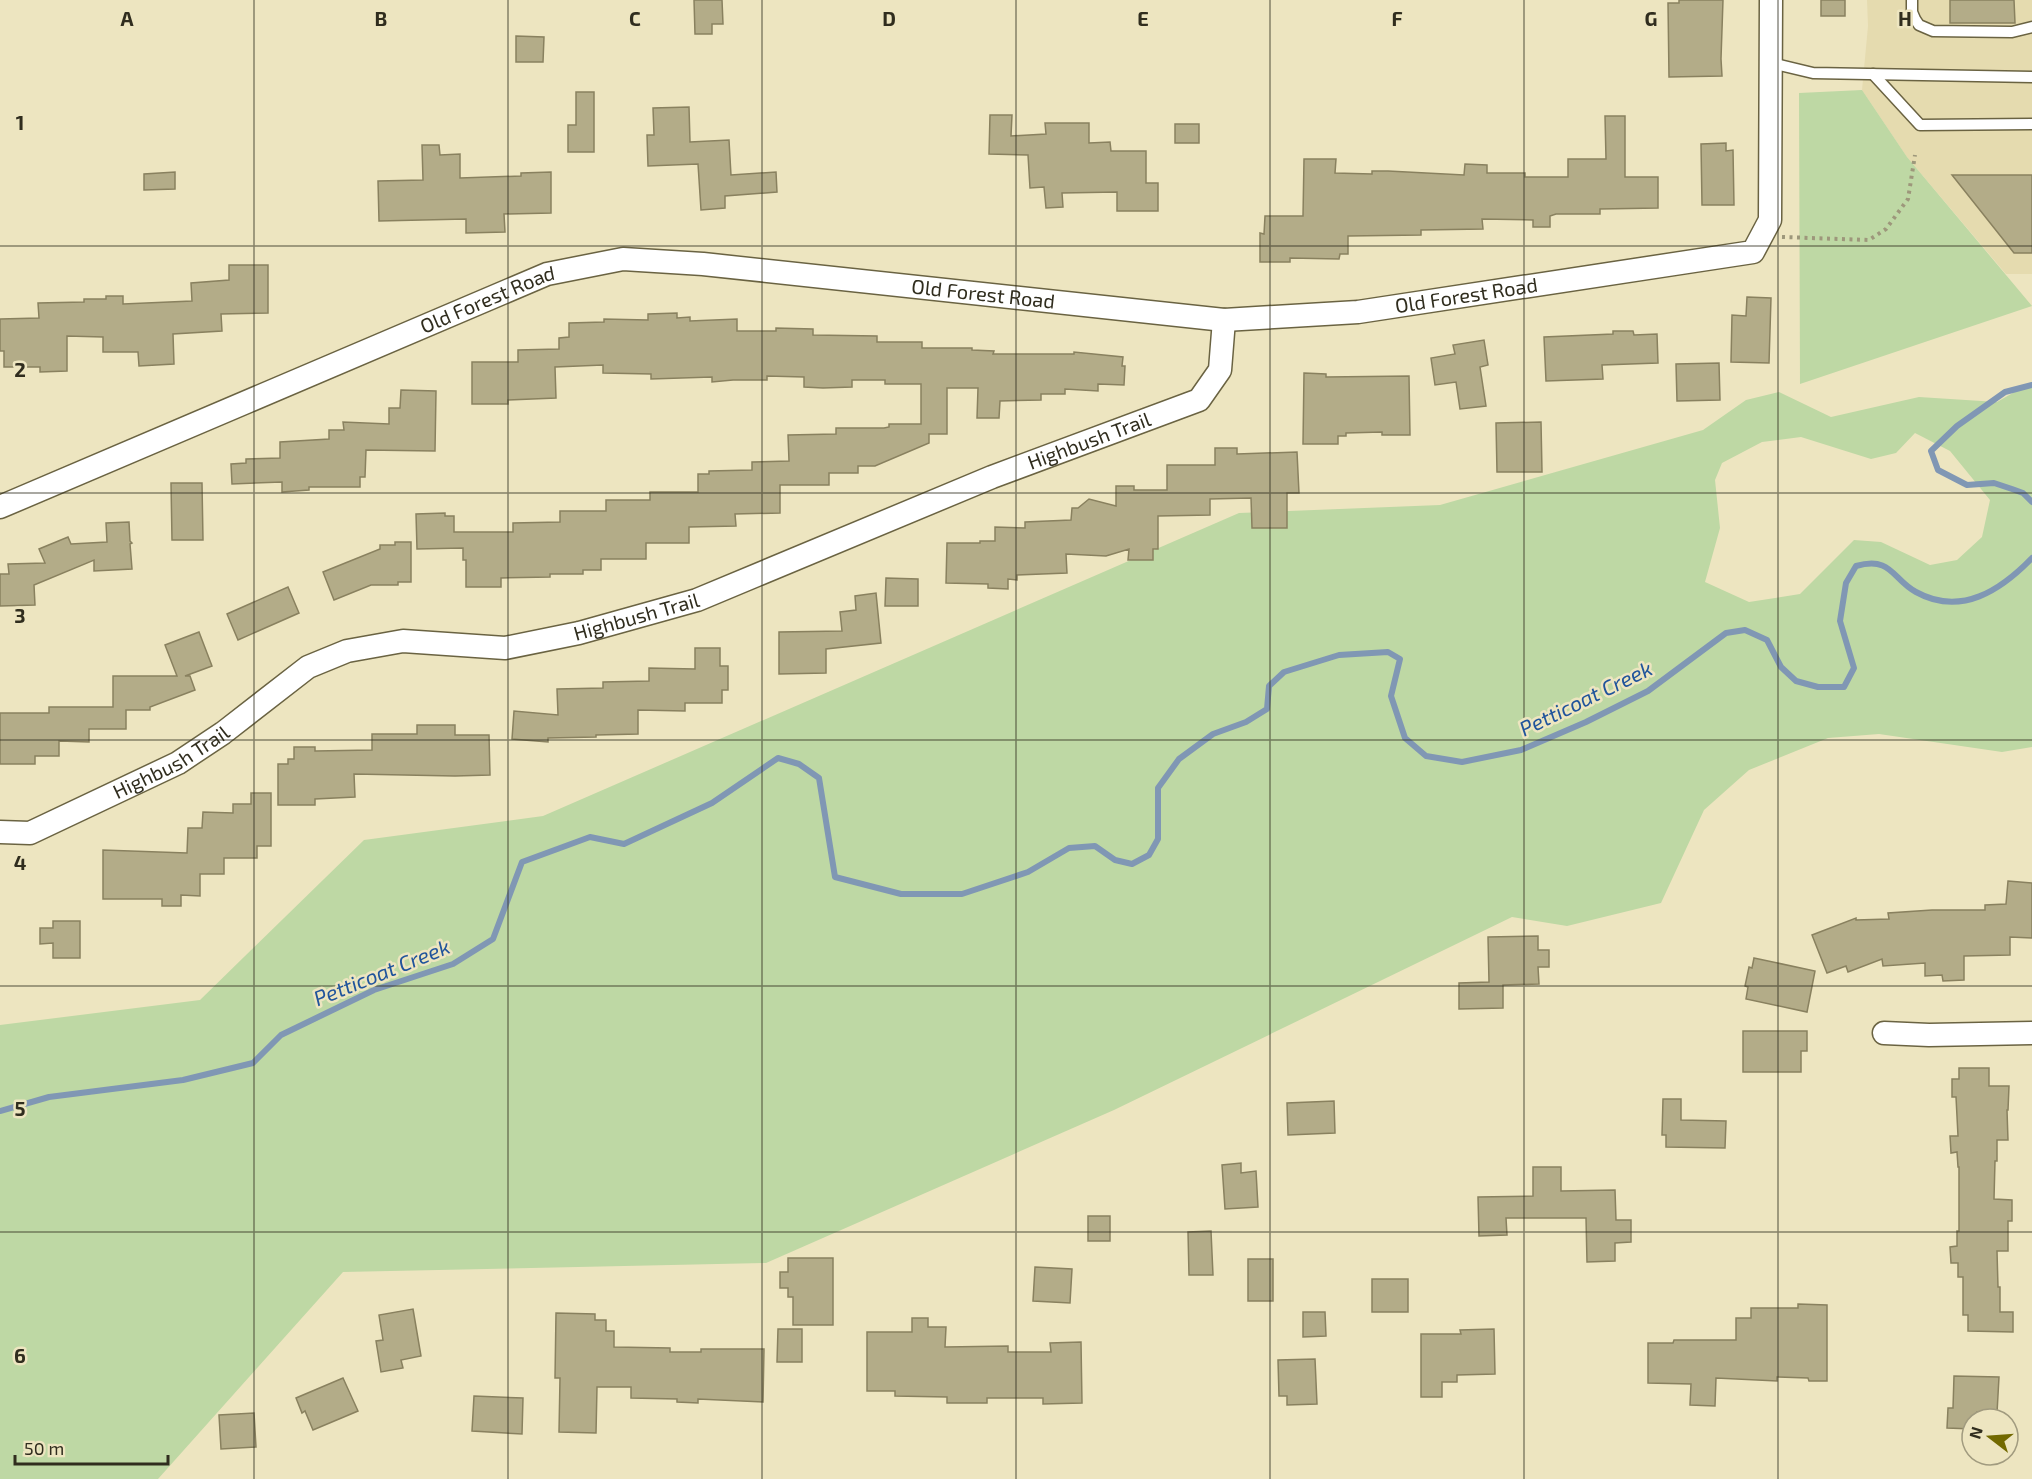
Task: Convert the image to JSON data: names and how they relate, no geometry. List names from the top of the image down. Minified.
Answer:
{"streets":{"street":["Old Forest Road","Highbush Trail"]},"crossings":[["Old Forest Road","Highbush Trail"]],"water":["Petticoat Creek"],"scale_bar":"50 m","north":"left","grid":{"columns":["A","B","C","D","E","F","G","H"],"rows":["1","2","3","4","5","6"]}}
